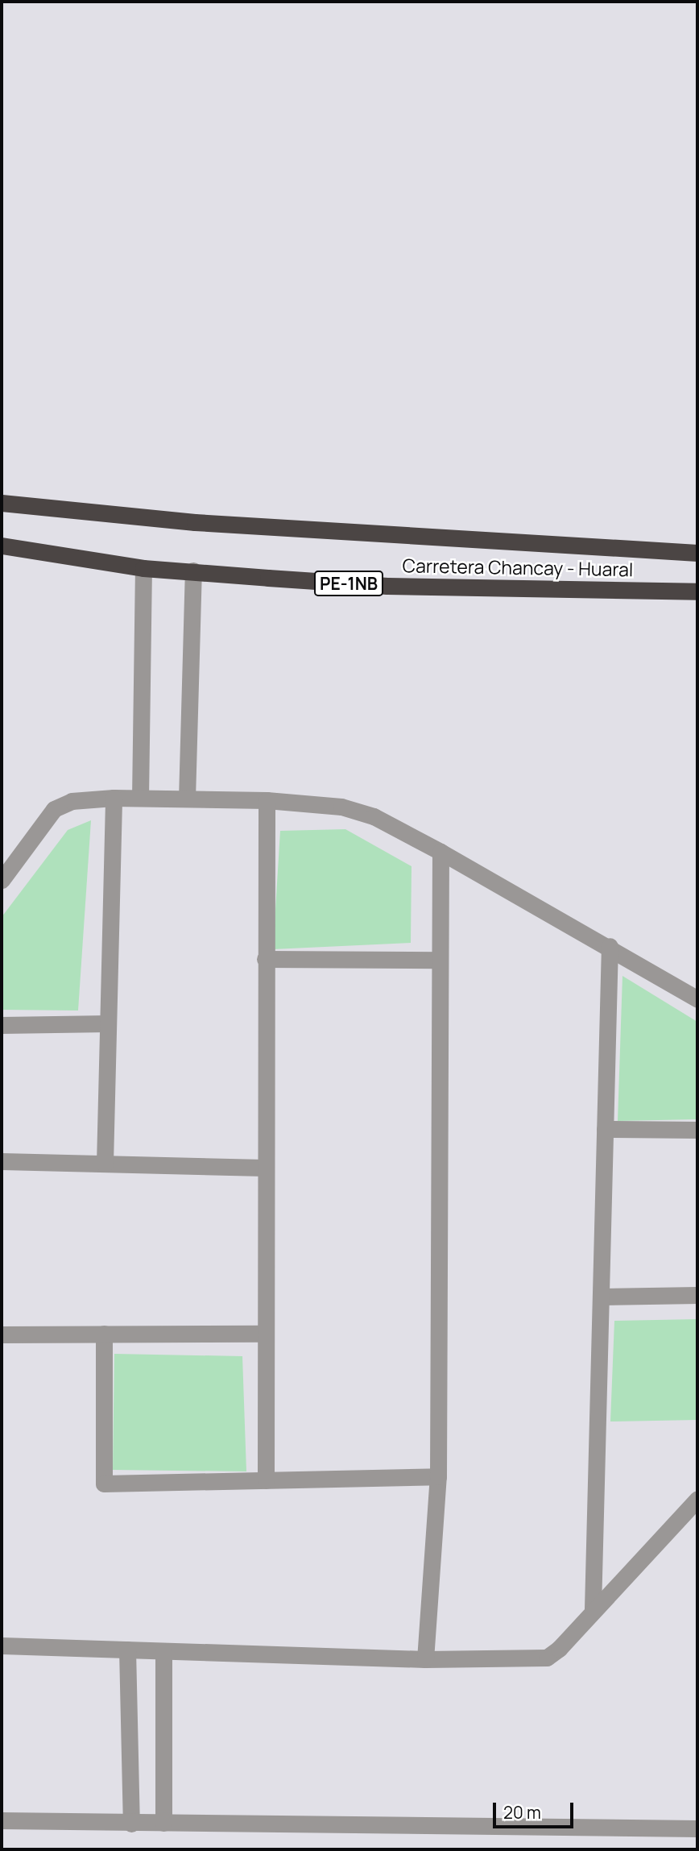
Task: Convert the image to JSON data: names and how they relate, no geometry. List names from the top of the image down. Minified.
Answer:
{"streets":{"highway":["Carretera Chancay - Huaral","PE-1NB"]},"scale_bar":"20 m"}
